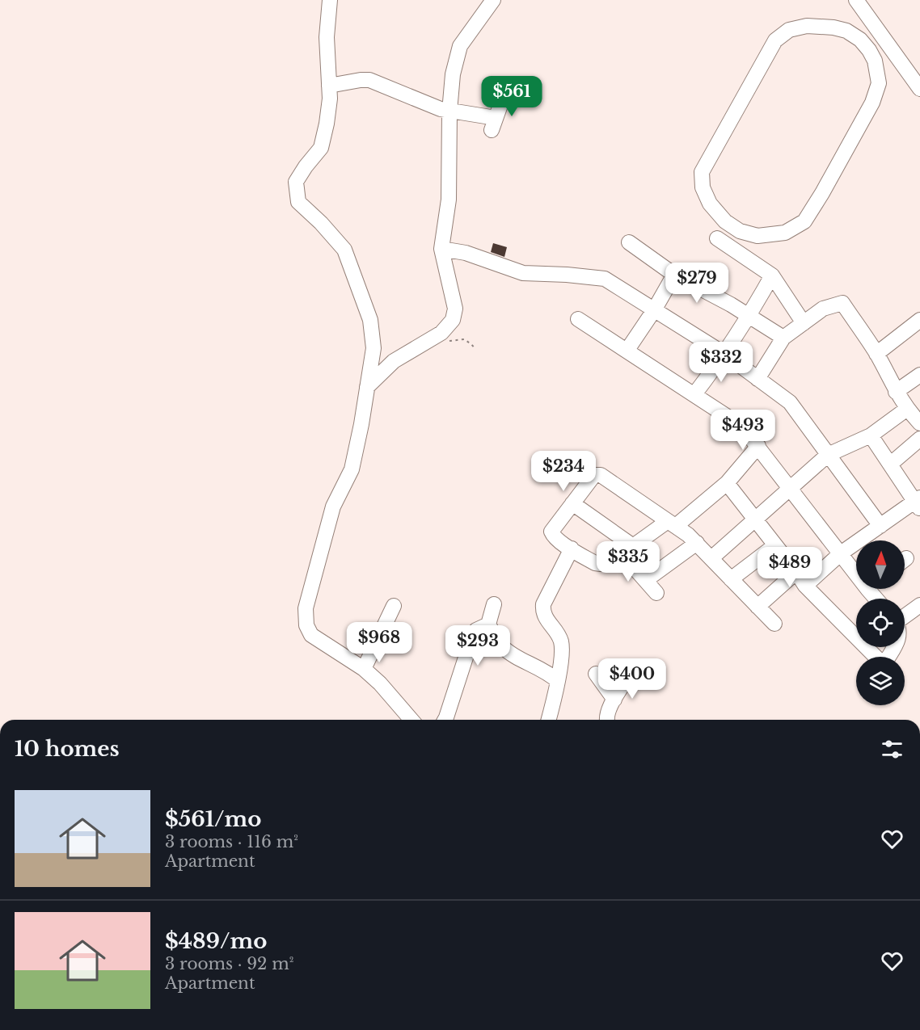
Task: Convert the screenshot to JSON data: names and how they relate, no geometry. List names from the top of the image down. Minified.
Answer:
{"north":"top","page":{"price":["$561","$279","$332","$493","$234","$335","$489","$968","$293","$400"],"heading":"10 homes","list":[{"name":"$561/mo","note":"3 rooms · 116 m² · Apartment"},{"name":"$489/mo","note":"3 rooms · 92 m² · Apartment"}]}}
